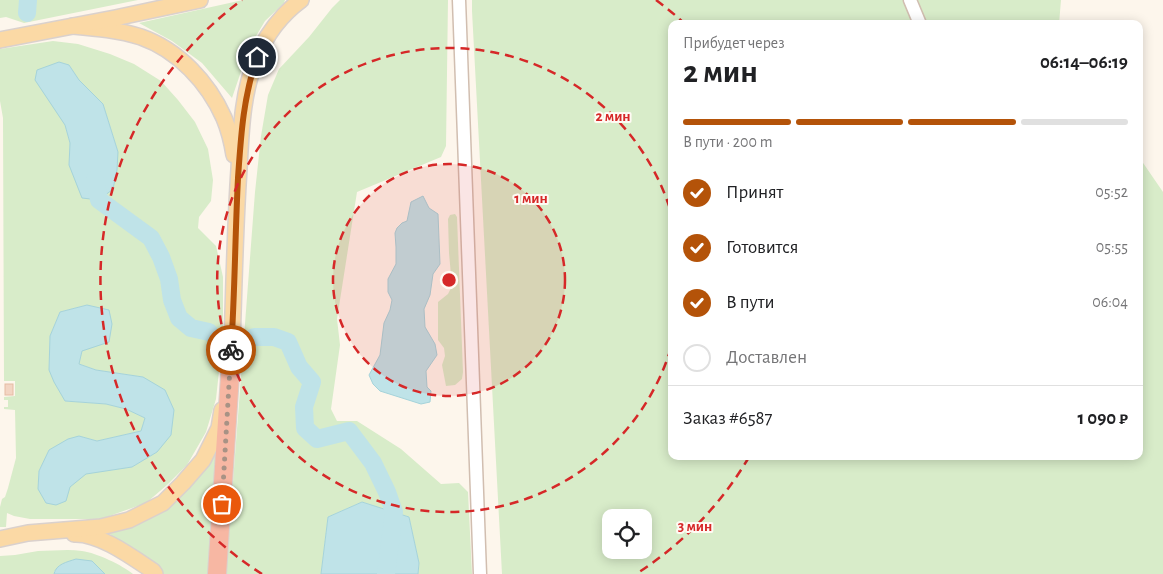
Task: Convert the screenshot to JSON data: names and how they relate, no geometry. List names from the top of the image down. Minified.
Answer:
{"page":{"heading":["2 мин","Прибудет через","06:14–06:19"],"panel":["Заказ #6587","1 090 ₽"],"bar":"В пути · 200 m","list":[["Принят","05:52"],["Готовится","05:55"],["В пути","06:04"],"Доставлен"]},"rings":["2 мин","1 мин","3 мин"]}
